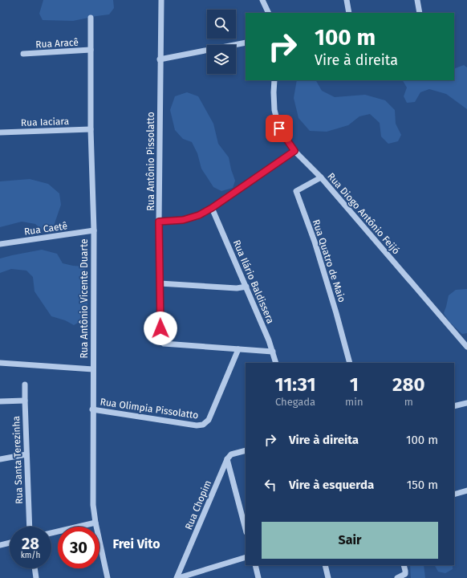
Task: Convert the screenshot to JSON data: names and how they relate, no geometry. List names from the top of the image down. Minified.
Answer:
{"streets":{"street":["Rua Aracê","Rua Iaciara","Rua Antônio Pissolatto","Rua Diogo Antônio Feijó","Rua Caetê","Rua Quatro de Maio","Rua Ilário Baldissera","Rua Antônio Vicente Duarte","Rua Olimpia Pissolatto","Rua Santa Terezinha","Rua Chopim"]},"crossings":[["Rua Aracê","Rua Antônio Vicente Duarte"],["Rua Iaciara","Rua Antônio Vicente Duarte"],["Rua Antônio Pissolatto","Rua Olimpia Pissolatto"],["Rua Diogo Antônio Feijó","Rua Quatro de Maio"],["Rua Caetê","Rua Antônio Vicente Duarte"],["Rua Antônio Vicente Duarte","Rua Olimpia Pissolatto"]],"districts":["Frei Vito"],"page":{"turn":["100 m","Vire à direita"],"eta":["11:31","Chegada","1","min","280","m"],"list":[{"name":"Vire à direita","value":"100 m"},{"name":"Vire à esquerda","value":"150 m"}],"buttons":"Sair","speed":"28 km/h","limit":"30"}}
